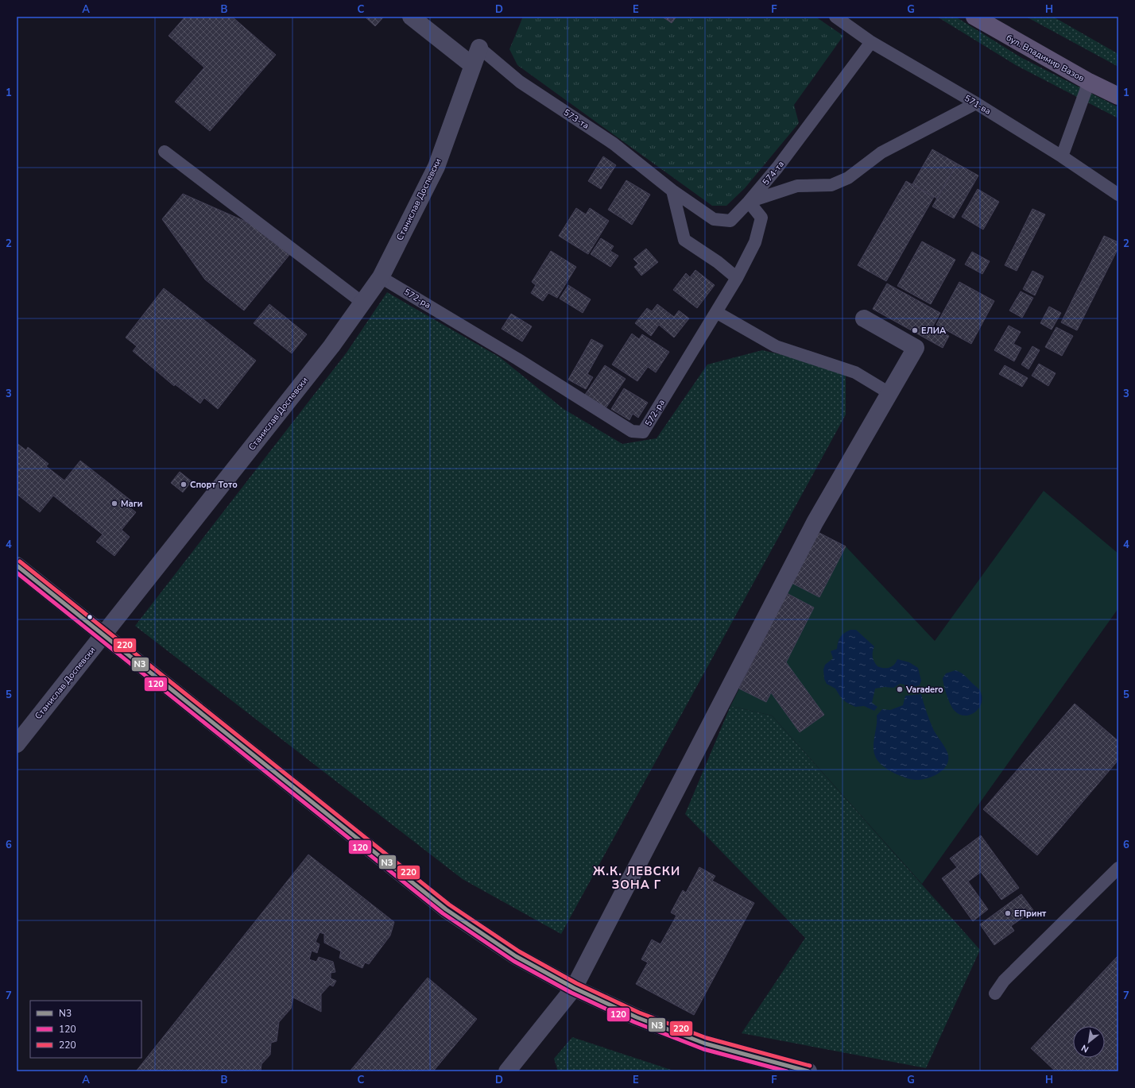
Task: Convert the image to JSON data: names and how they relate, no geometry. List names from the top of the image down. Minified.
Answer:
{"streets":{"main road":["бул. Владимир Вазов"],"street":["Станислав Доспевски"],"lane":["571-ва","573-та","574-та","572-ра"]},"crossings":[["571-ва","574-та"],["573-та","574-та"],["573-та","Станислав Доспевски"],["Станислав Доспевски","572-ра"]],"districts":["Ж.К. ЛЕВСКИ ЗОНА Г"],"places":["ЕЛИА","Спорт Тото","Маги","Varadero","ЕПринт"],"lines":["transit line 220","transit line N3","transit line 120"],"legend":["N3","120","220"],"north":"bottom left","grid":{"columns":["A","B","C","D","E","F","G","H"],"rows":["1","2","3","4","5","6","7"]}}
